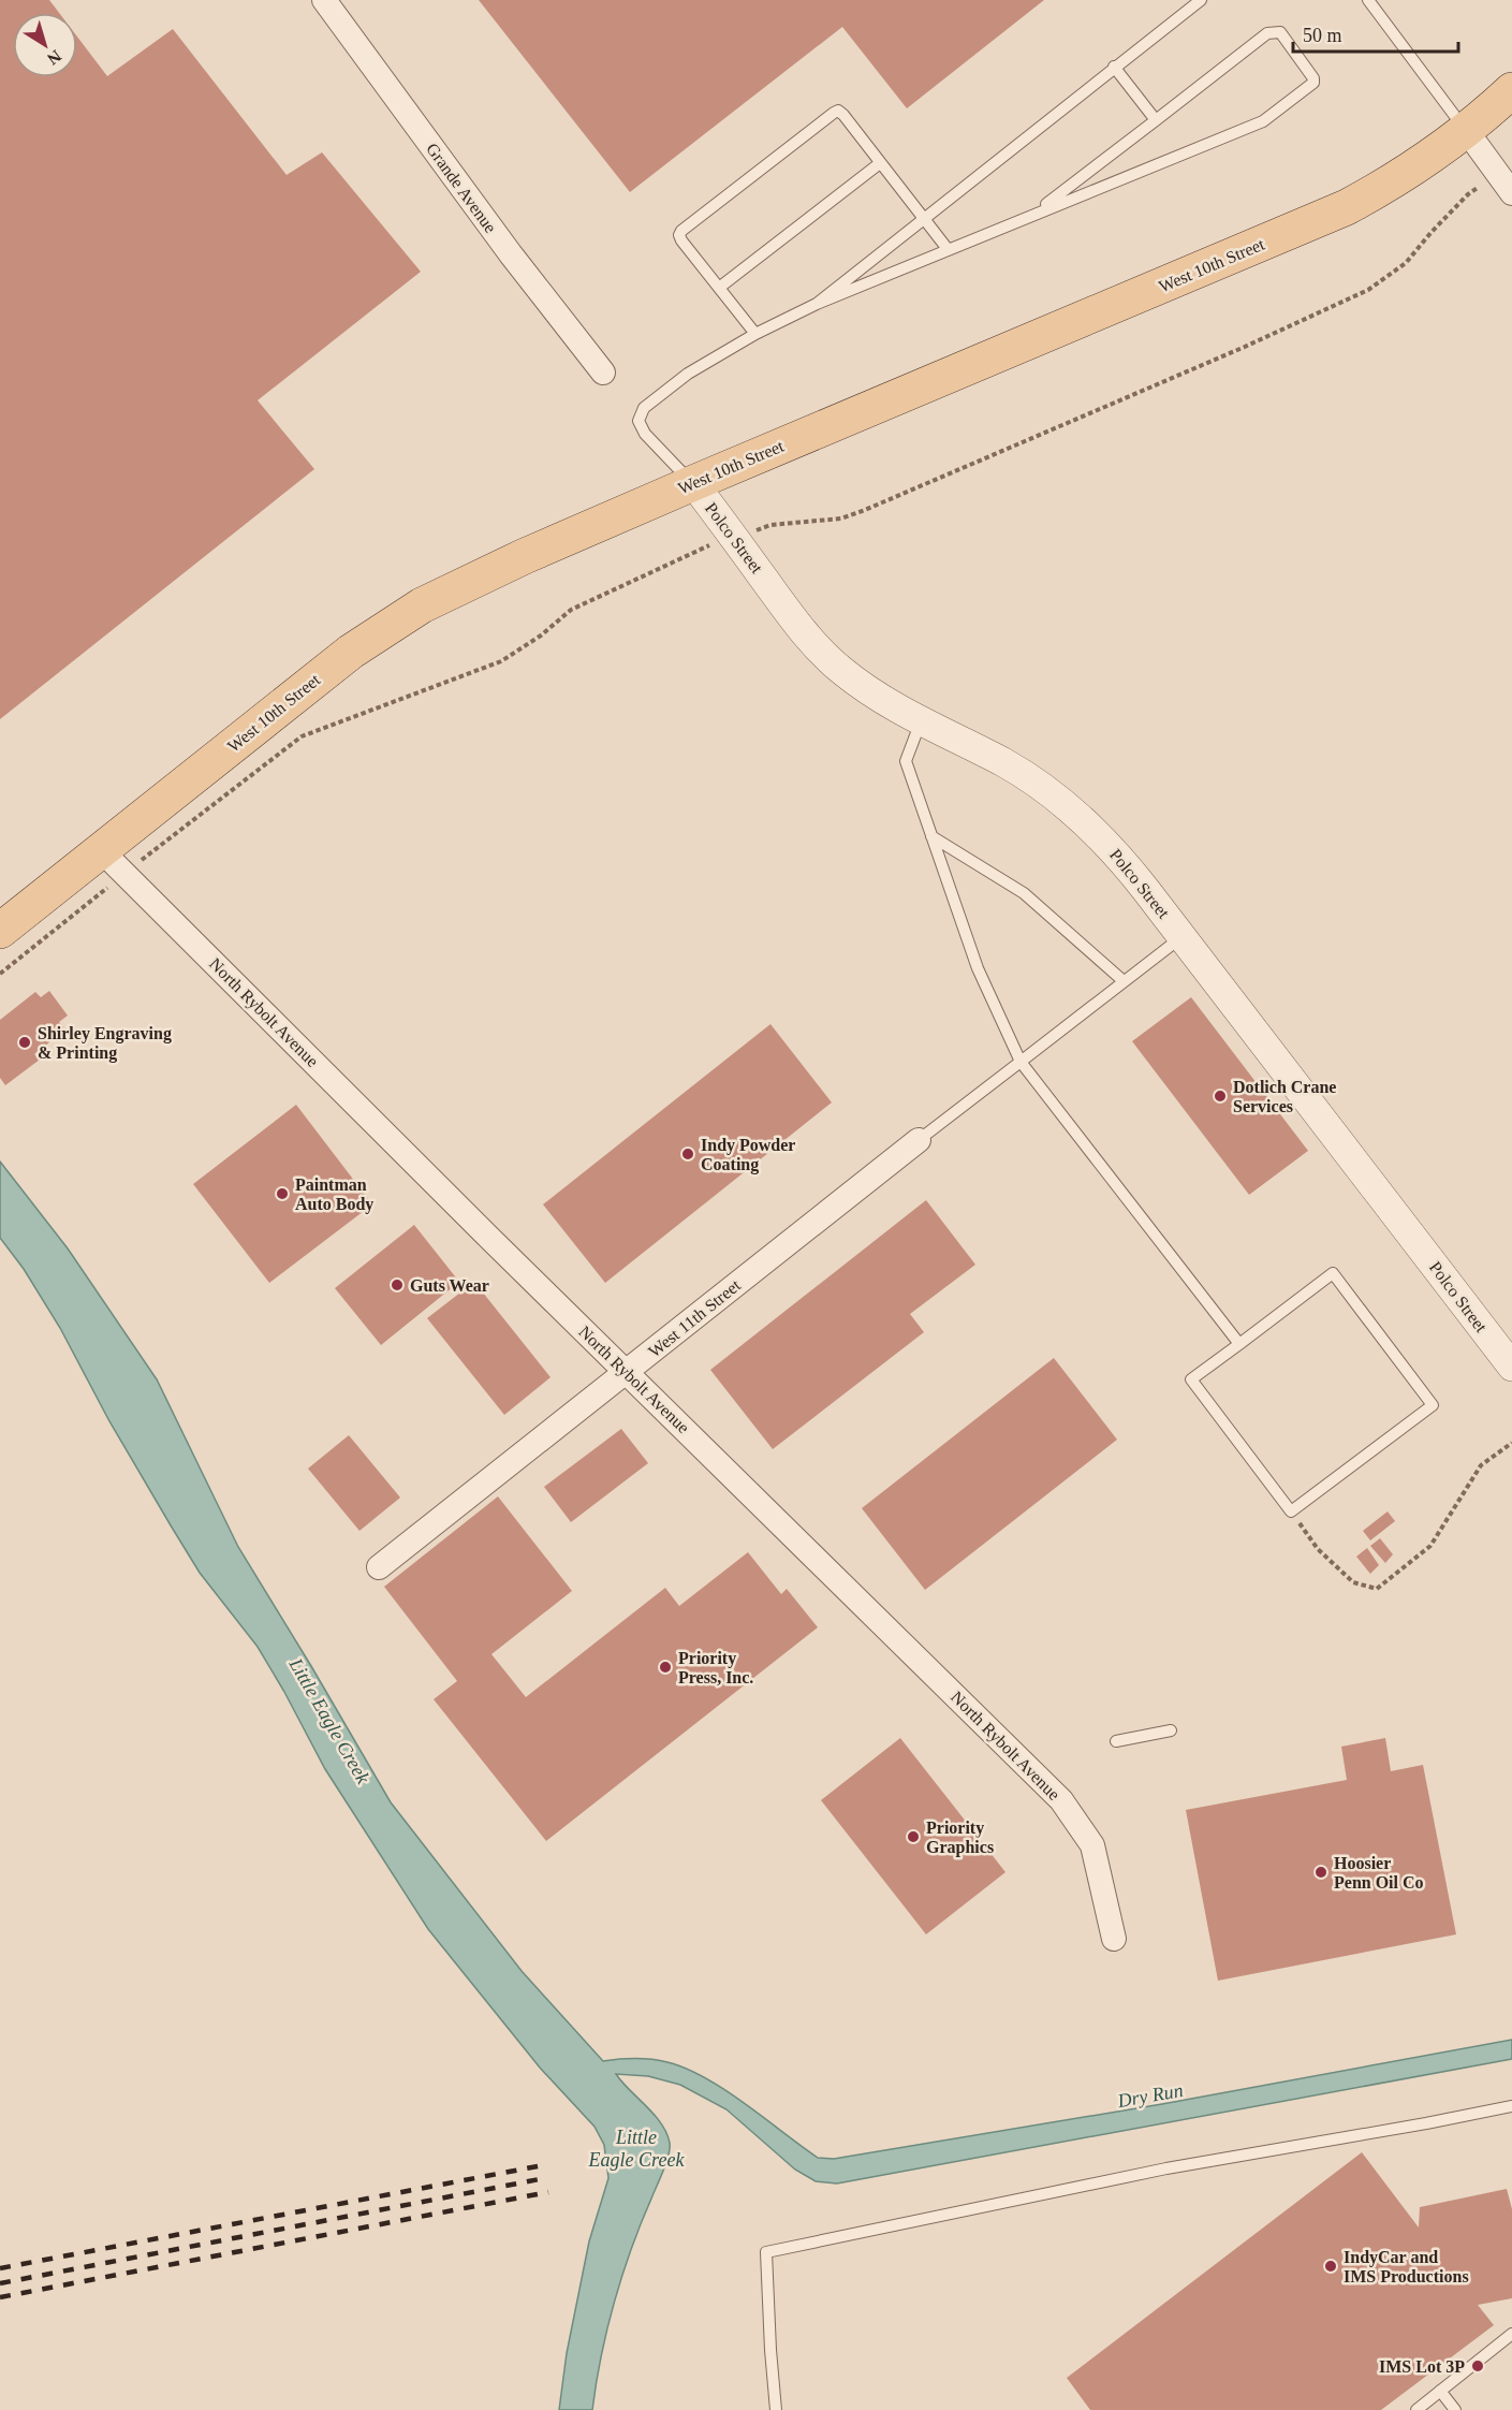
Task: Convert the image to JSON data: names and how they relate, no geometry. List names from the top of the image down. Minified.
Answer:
{"streets":{"main road":["West 10th Street"],"street":["Grande Avenue","Polco Street","North Rybolt Avenue","West 11th Street"]},"crossings":[["West 10th Street","Polco Street"],["West 10th Street","North Rybolt Avenue"],["North Rybolt Avenue","West 11th Street"]],"water":["Little Eagle Creek","Dry Run"],"places":["Shirley Engraving & Printing","Dotlich Crane Services","Indy Powder Coating","Paintman Auto Body","Guts Wear","Priority Press, Inc.","Priority Graphics","Hoosier Penn Oil Co","IndyCar and IMS Productions","IMS Lot 3P"],"scale_bar":"50 m","north":"bottom right"}
